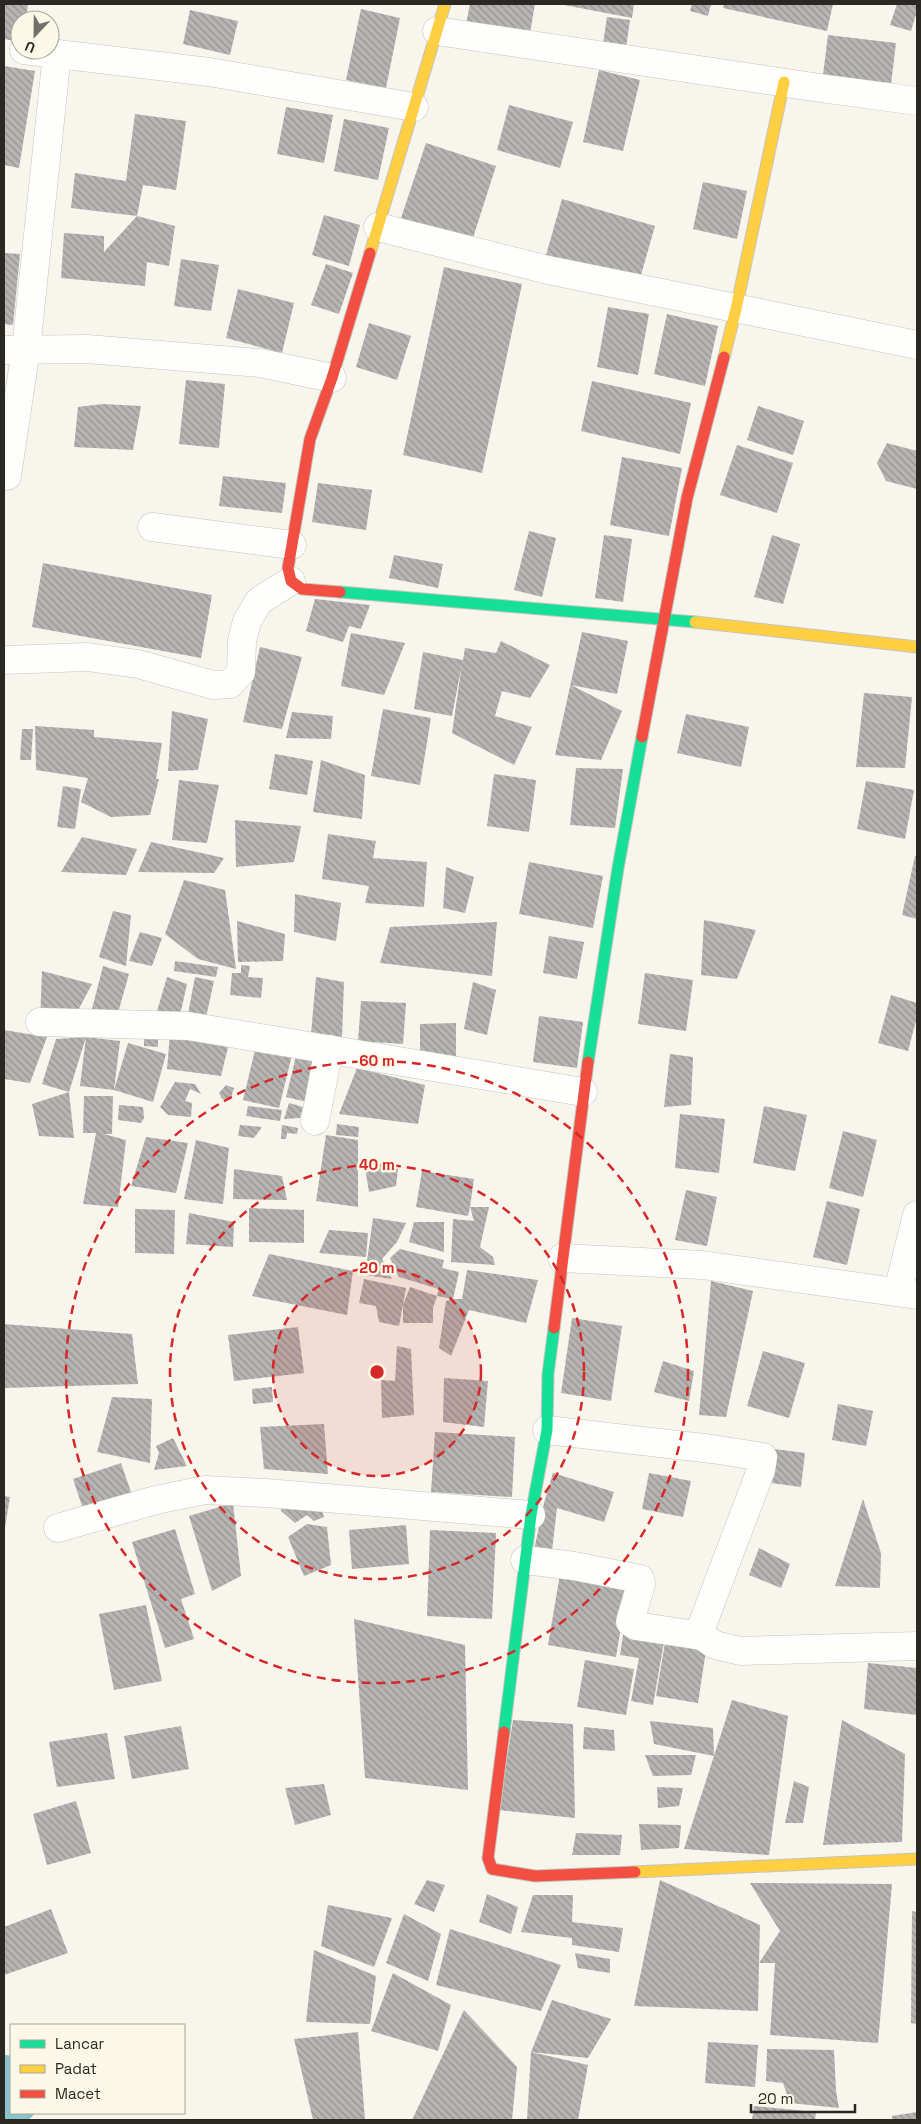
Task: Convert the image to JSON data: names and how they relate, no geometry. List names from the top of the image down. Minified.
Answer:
{"legend":["Lancar","Padat","Macet"],"scale_bar":"20 m","north":"bottom","rings":["60 m","40 m","20 m"]}
